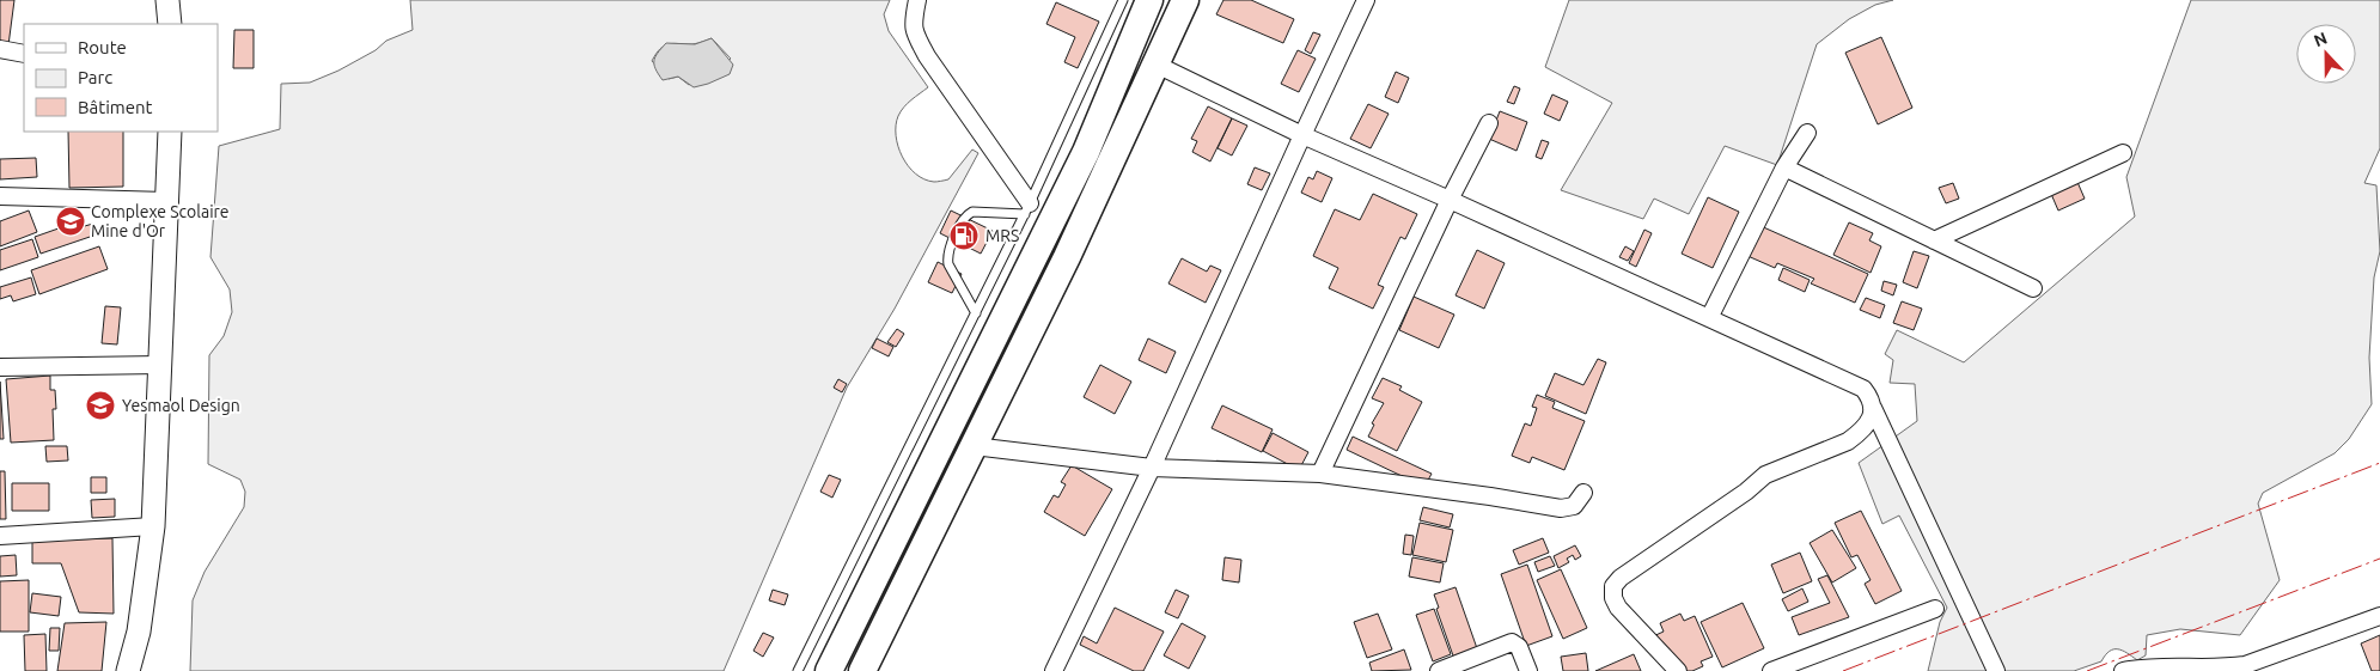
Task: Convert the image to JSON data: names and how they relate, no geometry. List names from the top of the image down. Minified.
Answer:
{"places":{"school or university":["Complexe Scolaire Mine d'Or","Yesmaol Design"],"fuel station":["MRS"]},"legend":["Route","Parc","Bâtiment"],"north":"top"}
